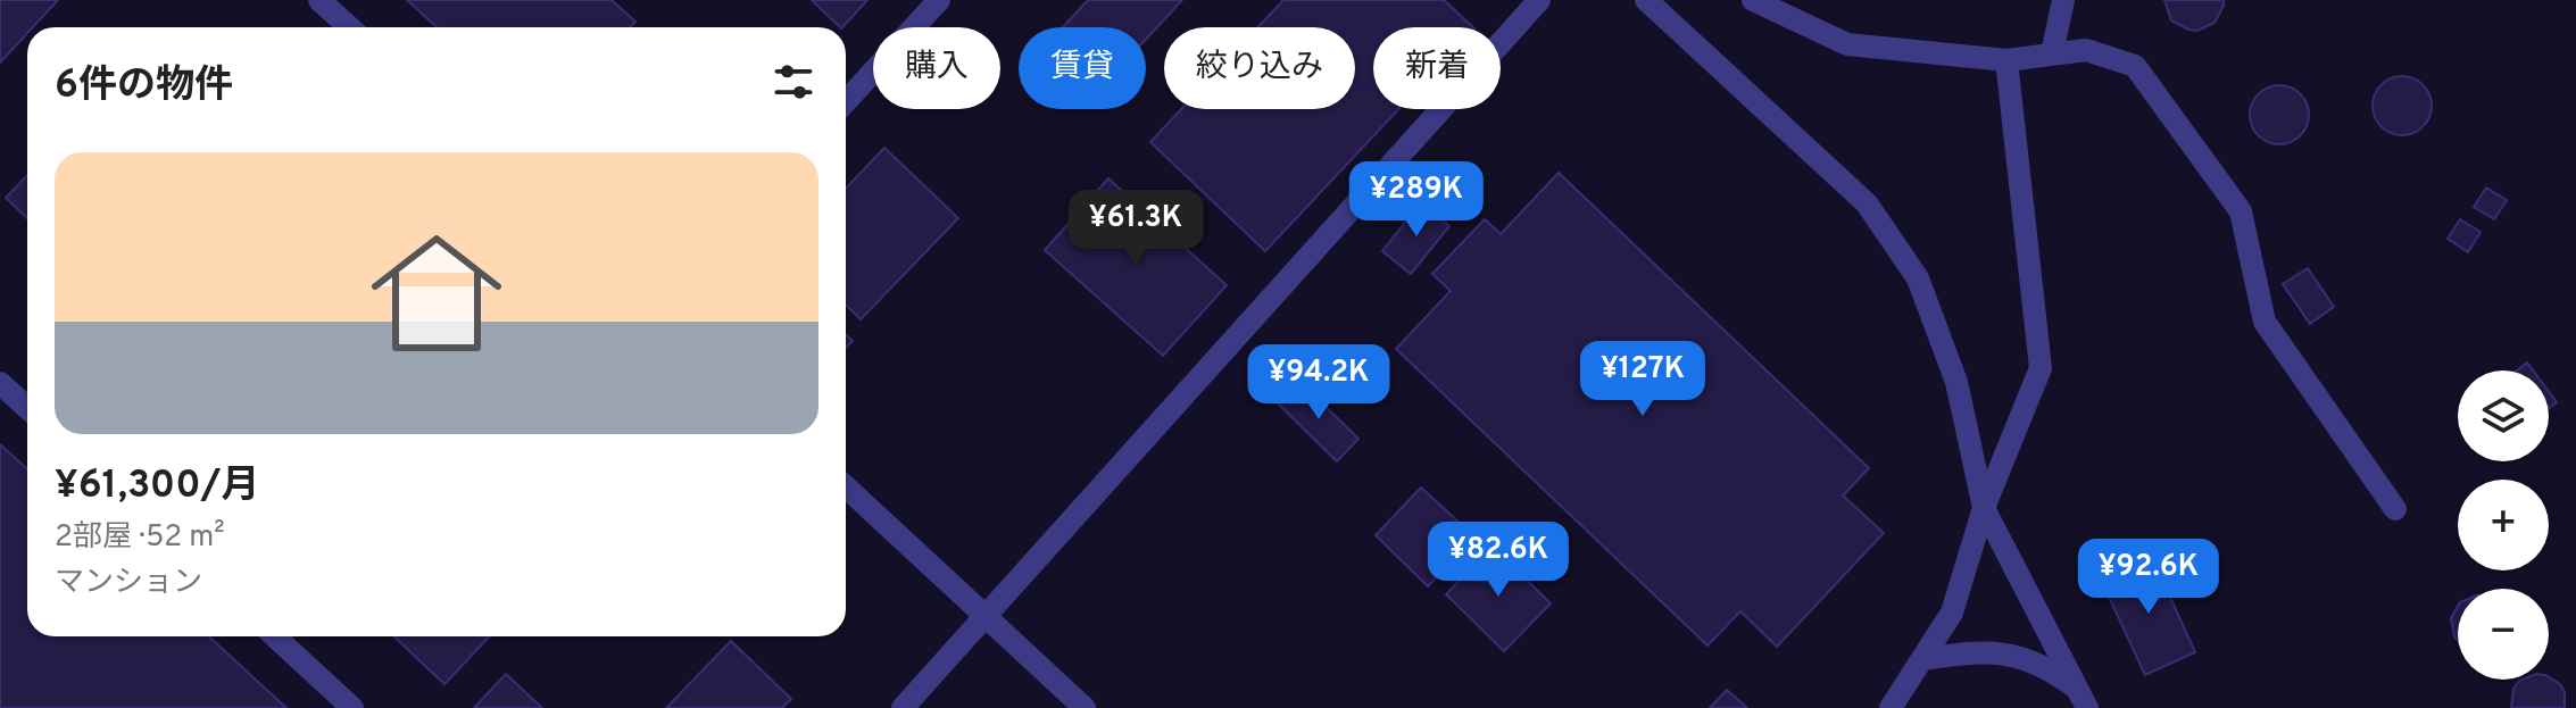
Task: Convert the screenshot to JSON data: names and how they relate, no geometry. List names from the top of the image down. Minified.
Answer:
{"page":{"chip":["購入","賃貸","絞り込み","新着"],"heading":"6件の物件","list":[{"name":"¥61,300/月","note":"2部屋 · 52 m² · マンション"}],"price":["¥289K","¥61.3K","¥127K","¥94.2K","¥82.6K","¥92.6K"],"map_buttons":["+","−"]}}
